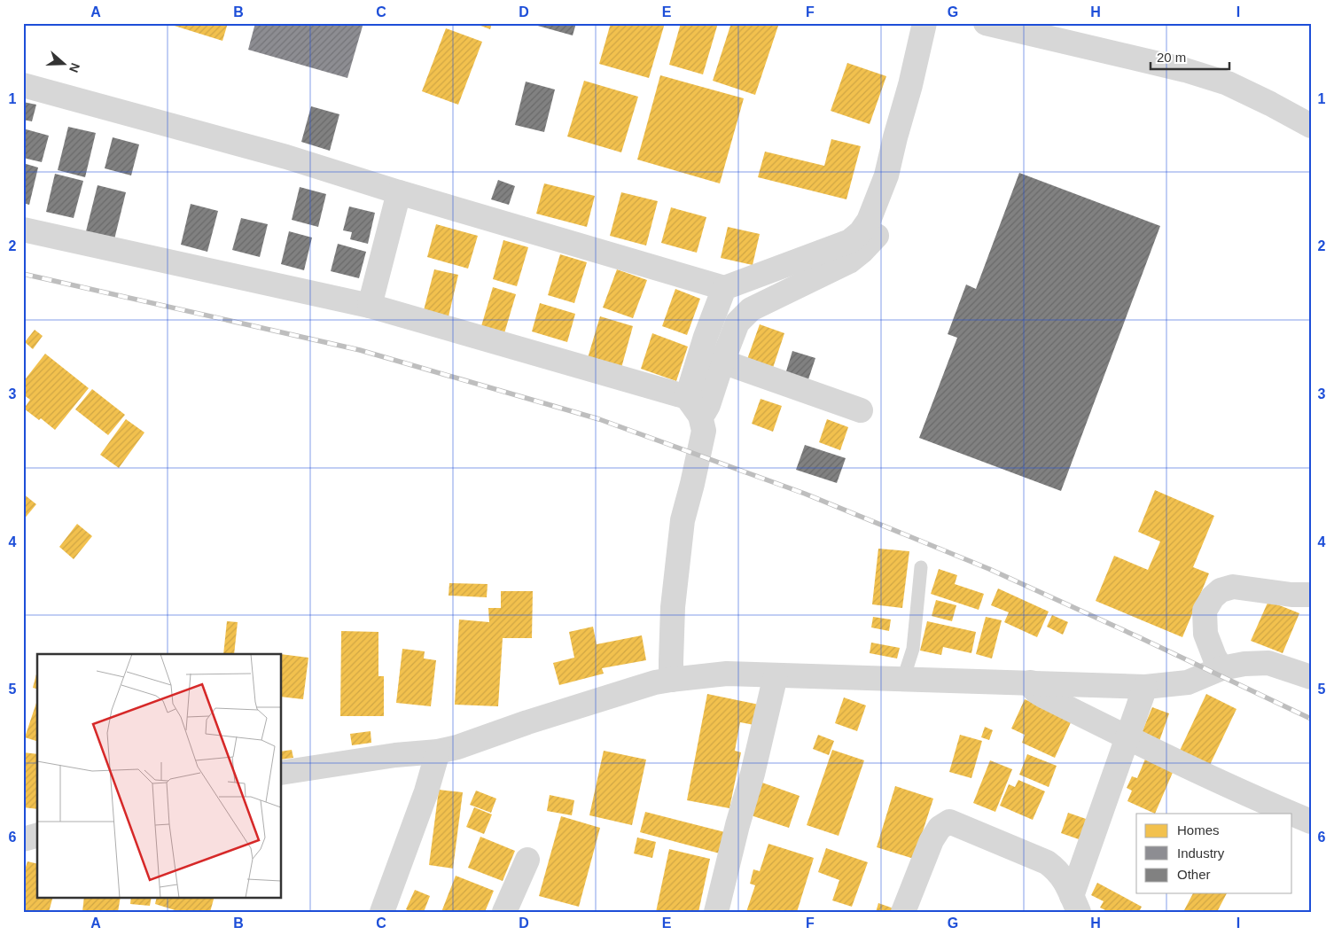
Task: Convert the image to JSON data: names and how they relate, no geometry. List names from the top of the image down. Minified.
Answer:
{"legend":["Homes","Industry","Other"],"scale_bar":"20 m","north":"right","grid":{"columns":["A","B","C","D","E","F","G","H","I"],"rows":["1","2","3","4","5","6"]}}
